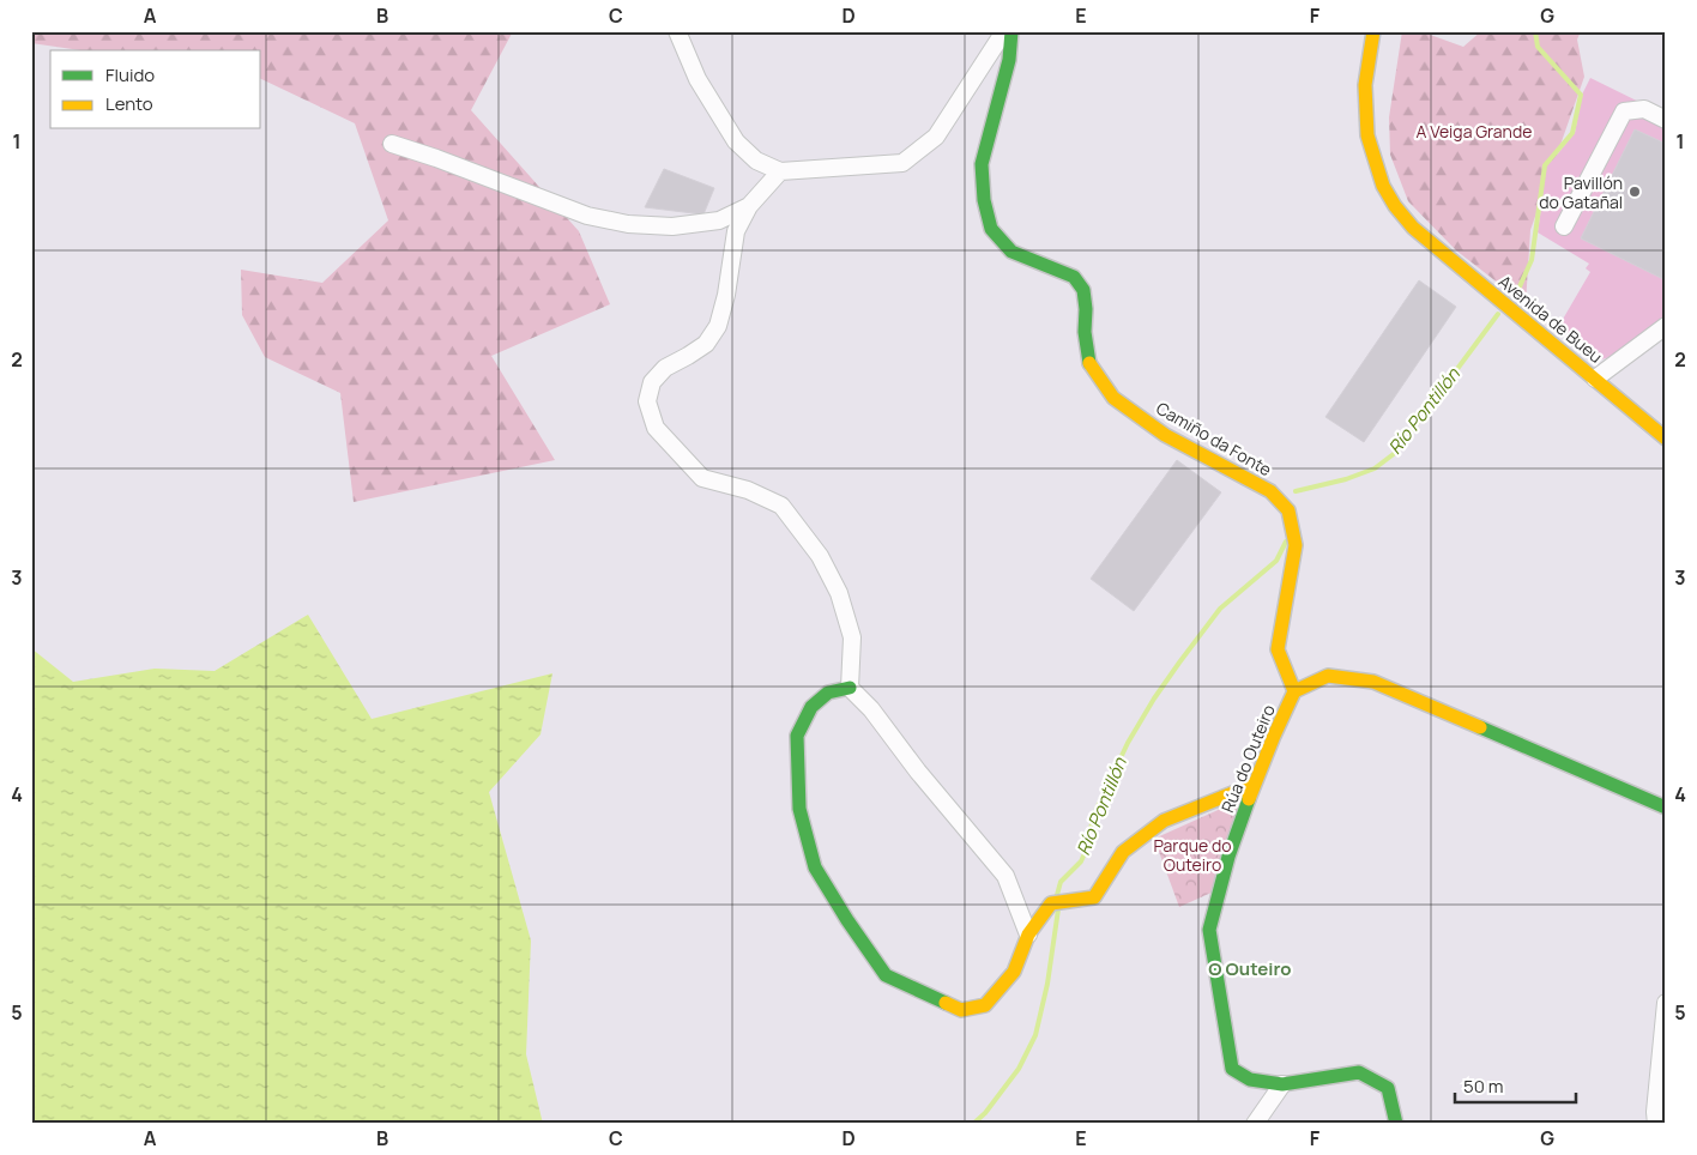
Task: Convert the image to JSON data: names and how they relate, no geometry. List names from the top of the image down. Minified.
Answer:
{"streets":{"street":["Avenida de Bueu","Camiño da Fonte","Rúa do Outeiro"]},"crossings":[["Camiño da Fonte","Rúa do Outeiro"]],"districts":["O Outeiro"],"water":["Río Pontillón"],"parks":["A Veiga Grande","Parque do Outeiro"],"places":["Pavillón do Gatañal"],"legend":["Fluido","Lento"],"scale_bar":"50 m","grid":{"columns":["A","B","C","D","E","F","G"],"rows":["1","2","3","4","5"]}}
